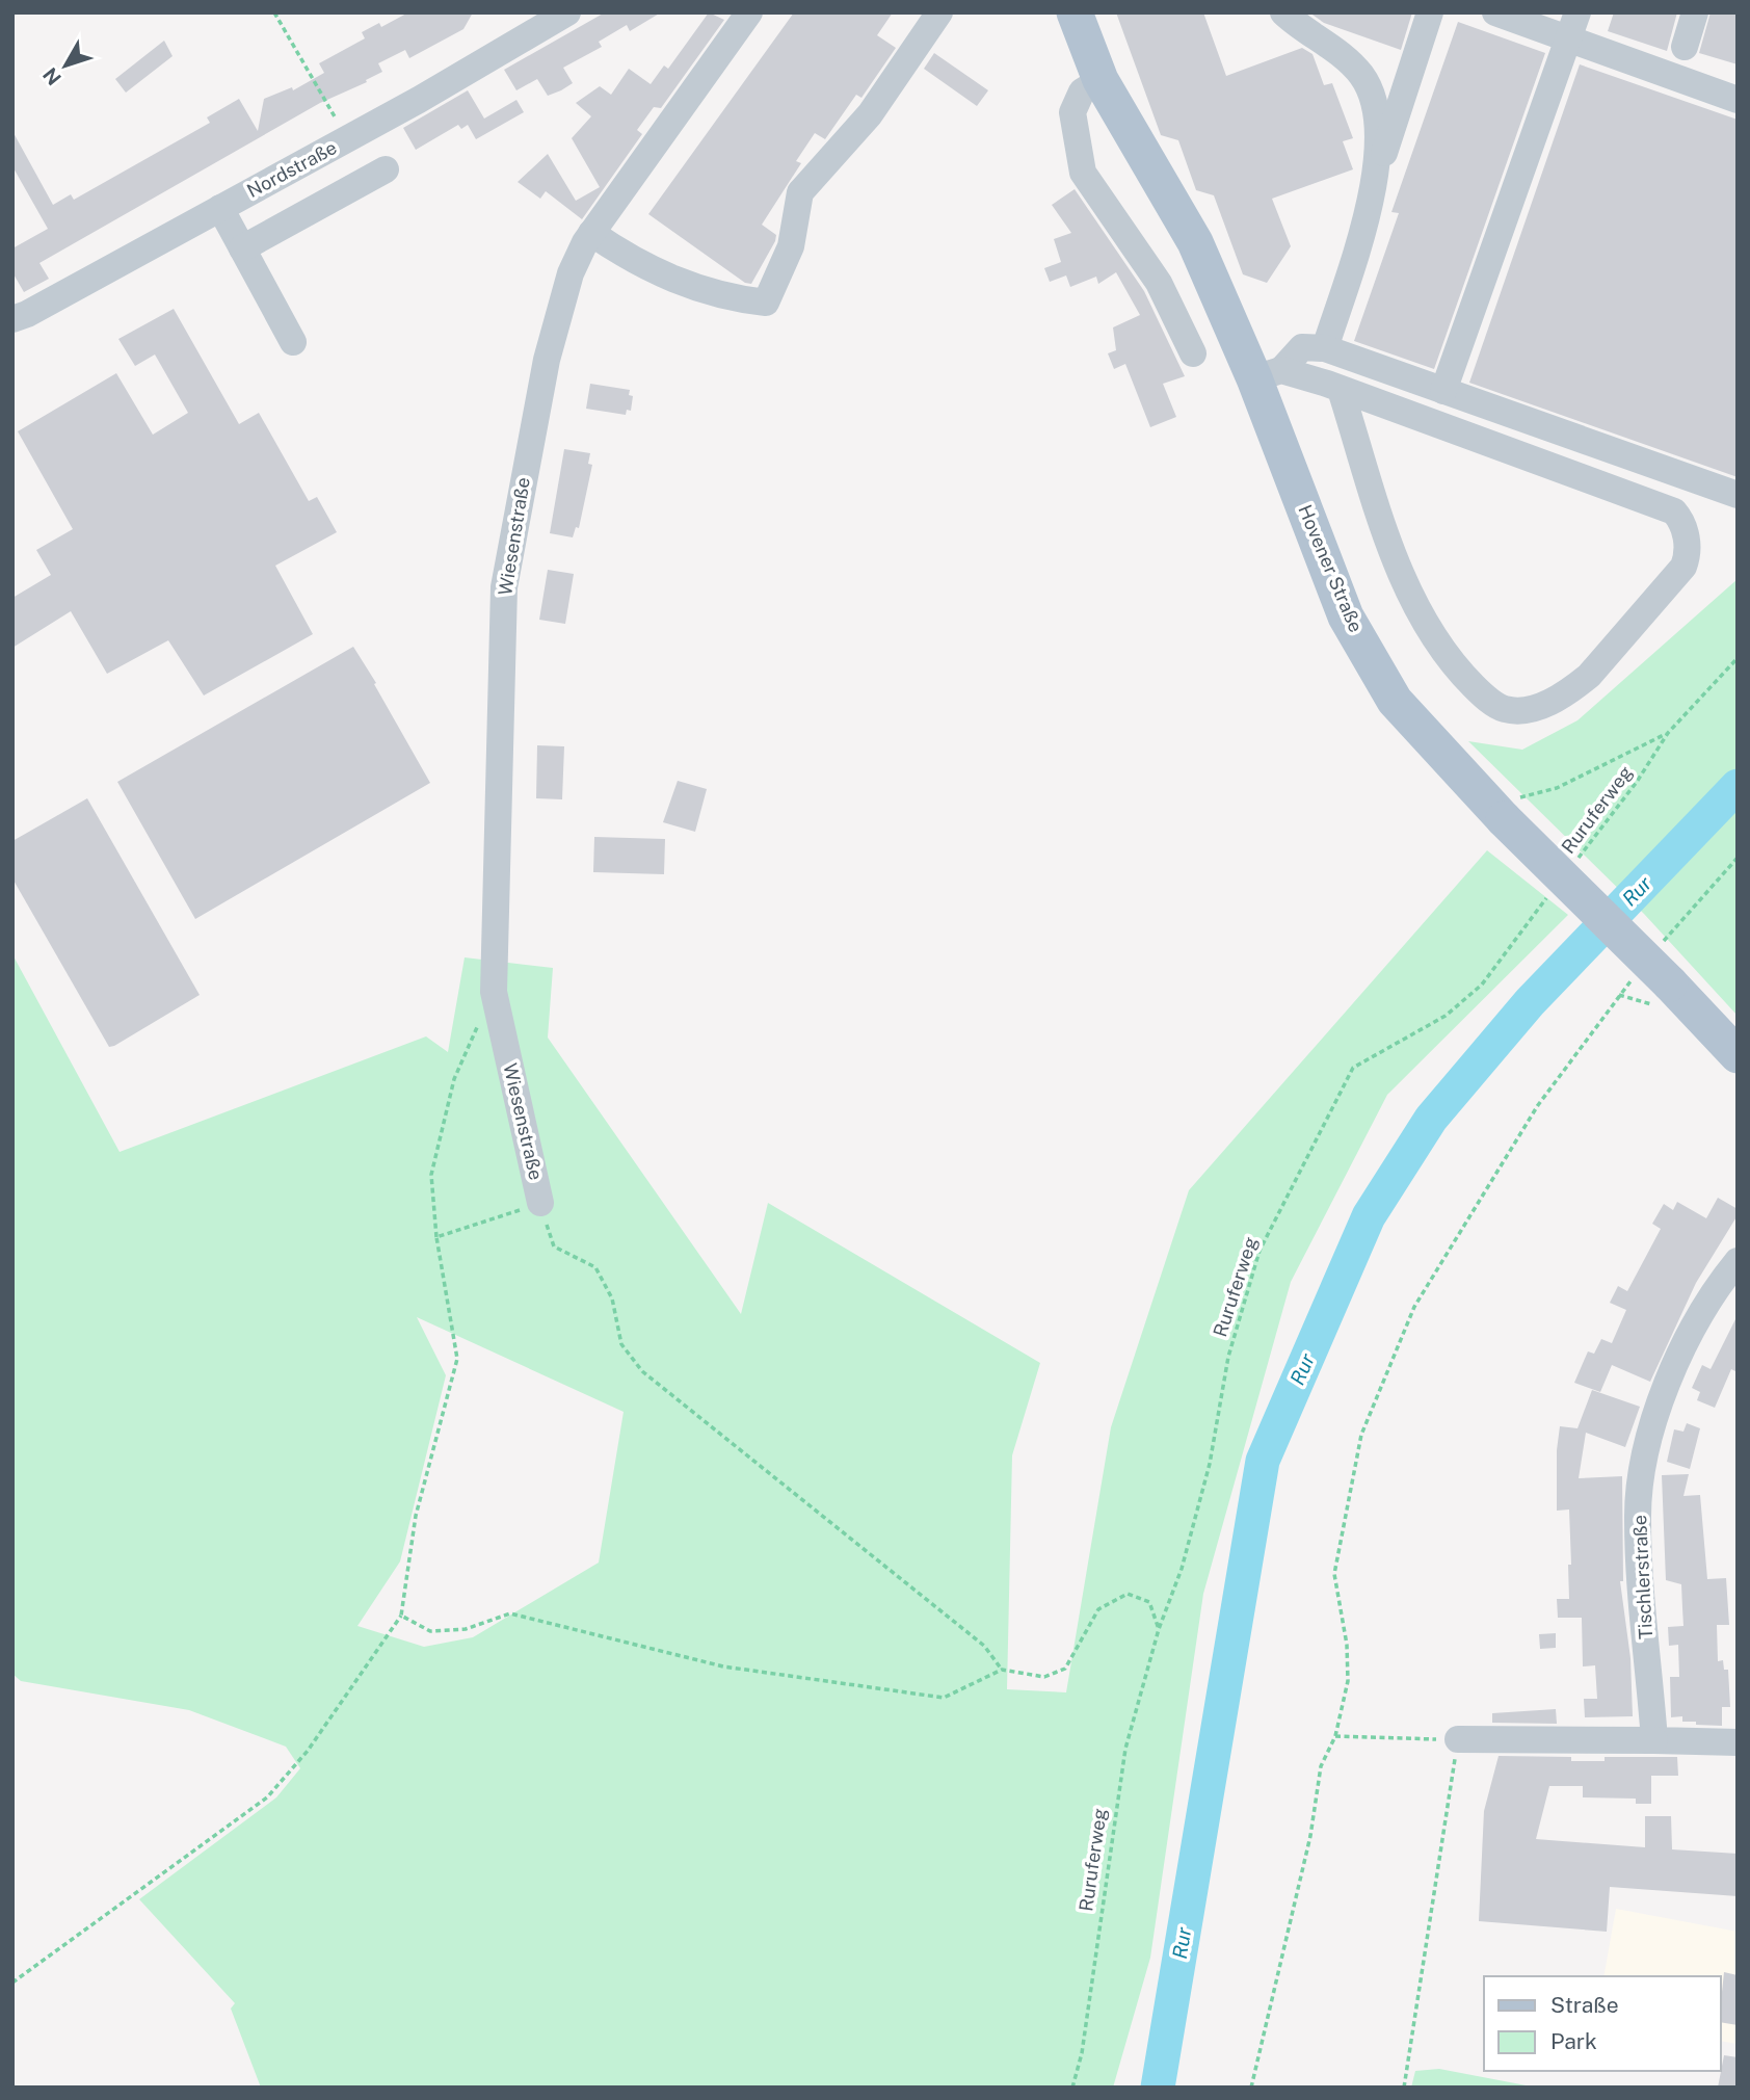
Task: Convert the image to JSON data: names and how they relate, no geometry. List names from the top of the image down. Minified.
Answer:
{"streets":{"main road":["Hovener Straße"],"street":["Nordstraße","Wiesenstraße","Tischlerstraße"],"path":["Ruruferweg"]},"water":["Rur"],"legend":["Straße","Park"],"north":"bottom left"}
